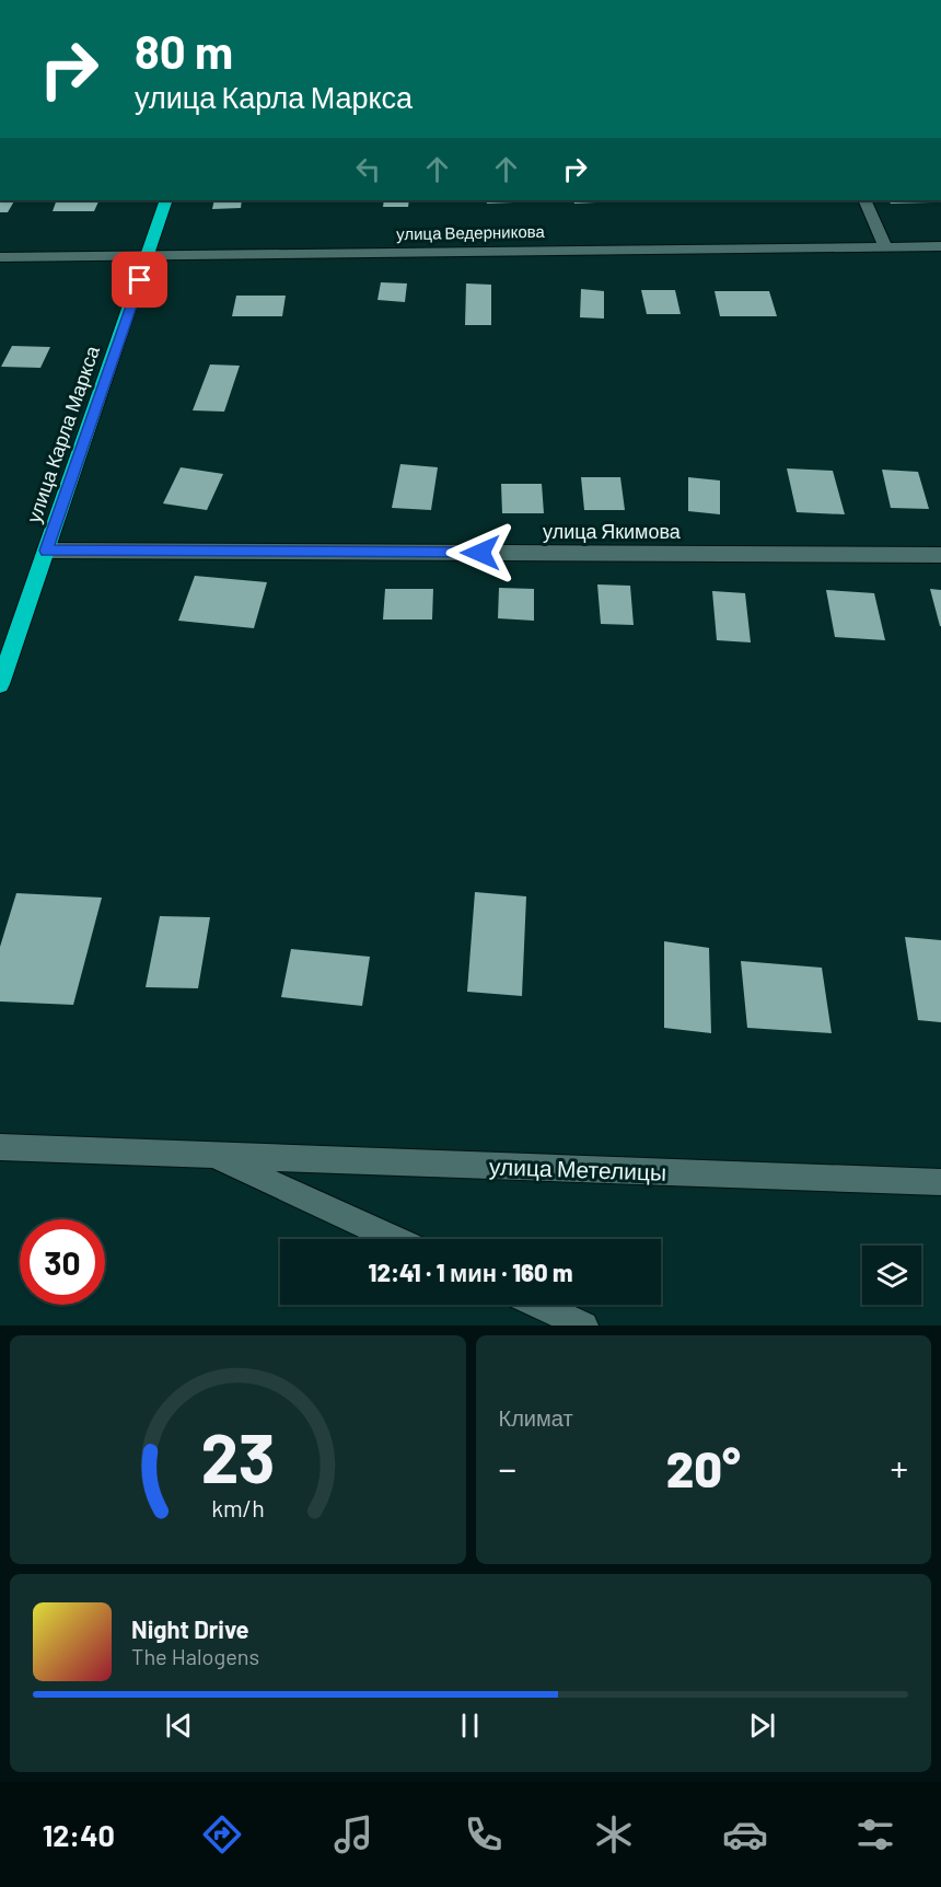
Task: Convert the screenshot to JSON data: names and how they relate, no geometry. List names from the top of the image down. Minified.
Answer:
{"streets":{"highway":["улица Карла Маркса"],"street":["улица Ведерникова","улица Якимова","улица Метелицы"]},"crossings":[["улица Ведерникова","улица Карла Маркса"],["улица Карла Маркса","улица Якимова"]],"page":{"turn":["80 m","улица Карла Маркса"],"limit":"30","trip":"12:41 · 1 мин · 160 m","tile":"Климат","heat":["−","20°","+"],"song":["Night Drive","The Halogens"],"tabs":"12:40","gauge":["23","km/h"]}}
